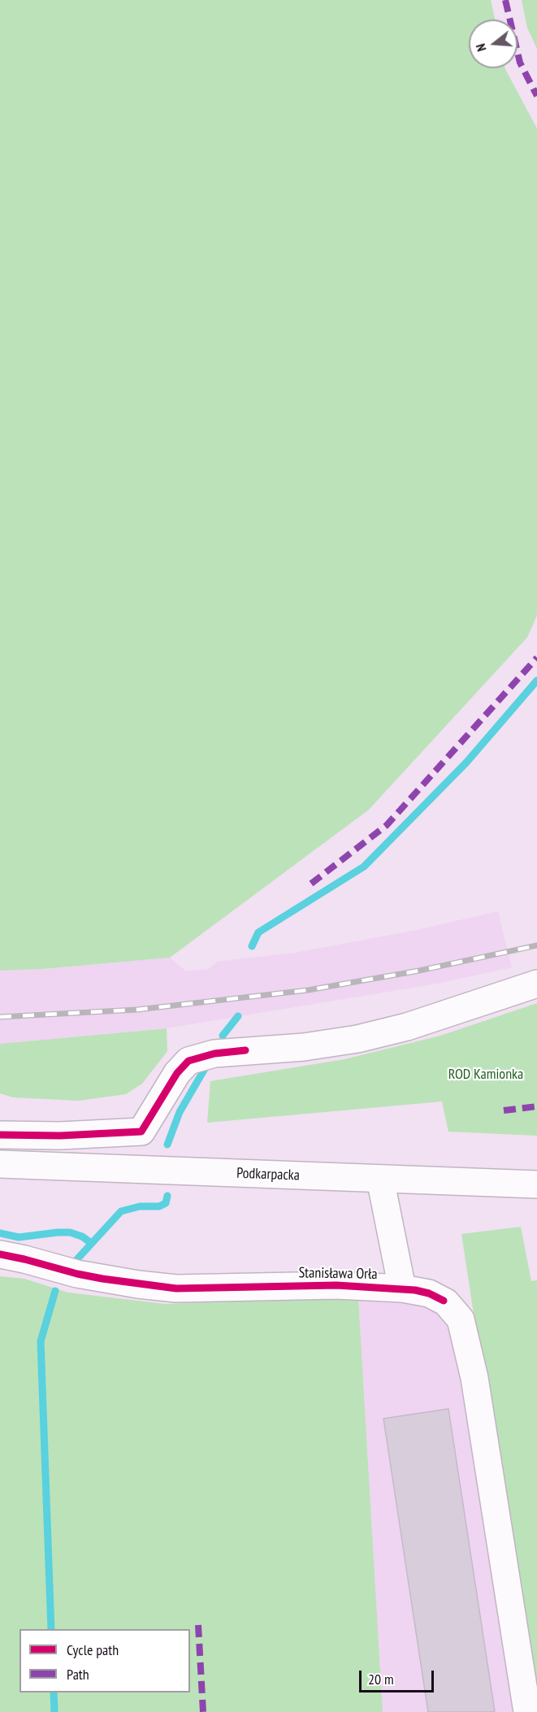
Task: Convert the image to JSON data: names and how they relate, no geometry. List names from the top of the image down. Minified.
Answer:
{"streets":{"street":["Podkarpacka","Stanisława Orła"]},"parks":["ROD Kamionka"],"legend":["Cycle path","Path"],"scale_bar":"20 m","north":"left"}
